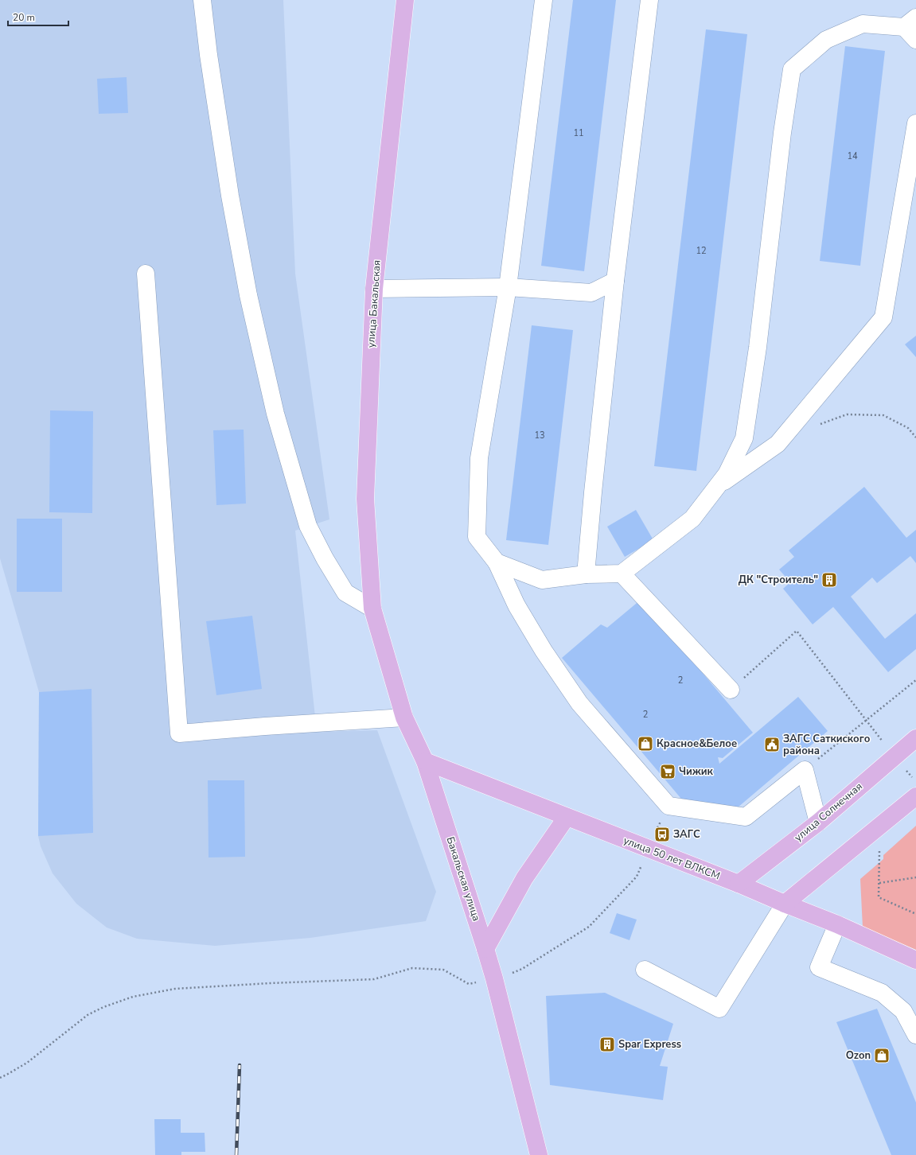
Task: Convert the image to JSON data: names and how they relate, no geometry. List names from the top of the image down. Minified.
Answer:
{"streets":{"main road":["улица Бакальская","улица Солнечная","улица 50 лет ВЛКСМ","Бакальская улица"]},"crossings":[["улица Бакальская","Бакальская улица"],["улица Солнечная","улица 50 лет ВЛКСМ"],["улица 50 лет ВЛКСМ","Бакальская улица"]],"places":{"building":["ДК \"Строитель\"","Spar Express"],"shop":["Красное&Белое","Ozon"],"public building":["ЗАГС Саткиского района"],"supermarket":["Чижик"],"bus stop":["ЗАГС"]},"house_numbers":["11","14","12","13","2","2"],"scale_bar":"20 m"}
